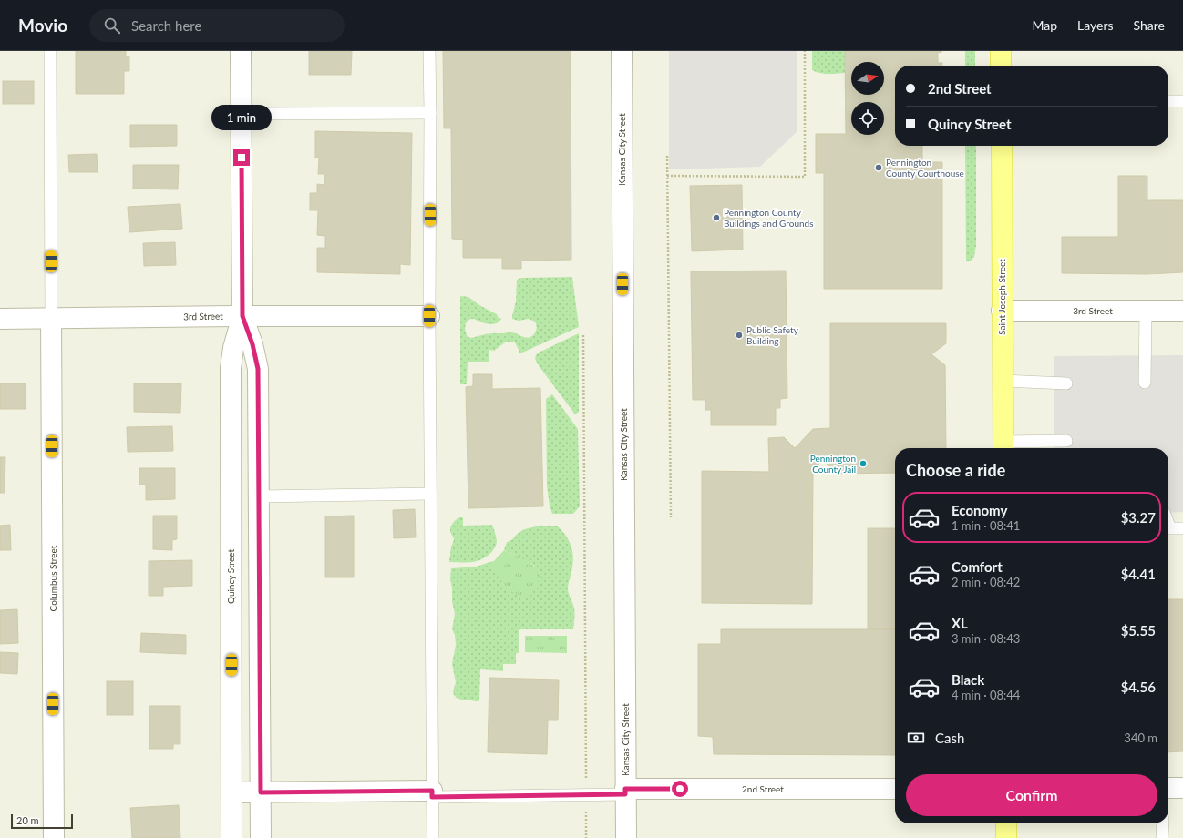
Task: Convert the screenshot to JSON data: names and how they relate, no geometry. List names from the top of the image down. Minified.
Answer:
{"streets":{"main road":["Saint Joseph Street"],"street":["Kansas City Street","3rd Street","Quincy Street","Columbus Street","2nd Street"]},"crossings":[["Kansas City Street","2nd Street"],["Saint Joseph Street","3rd Street"],["3rd Street","Quincy Street"],["3rd Street","Columbus Street"]],"places":["Pennington County Courthouse","Pennington County Buildings and Grounds","Public Safety Building","Pennington County Jail"],"scale_bar":"20 m","north":"right","page":{"header":"Movio","search":"Search here","nav":["Map","Layers","Share"],"banner":["2nd Street","Quincy Street"],"bubble":"1 min","heading":"Choose a ride","list":[{"name":"Economy","note":"1 min · 08:41","value":"$3.27"},{"name":"Comfort","note":"2 min · 08:42","value":"$4.41"},{"name":"XL","note":"3 min · 08:43","value":"$5.55"},{"name":"Black","note":"4 min · 08:44","value":"$4.56"}],"pay":["Cash","340 m"],"buttons":"Confirm","scale":"20 m"}}
